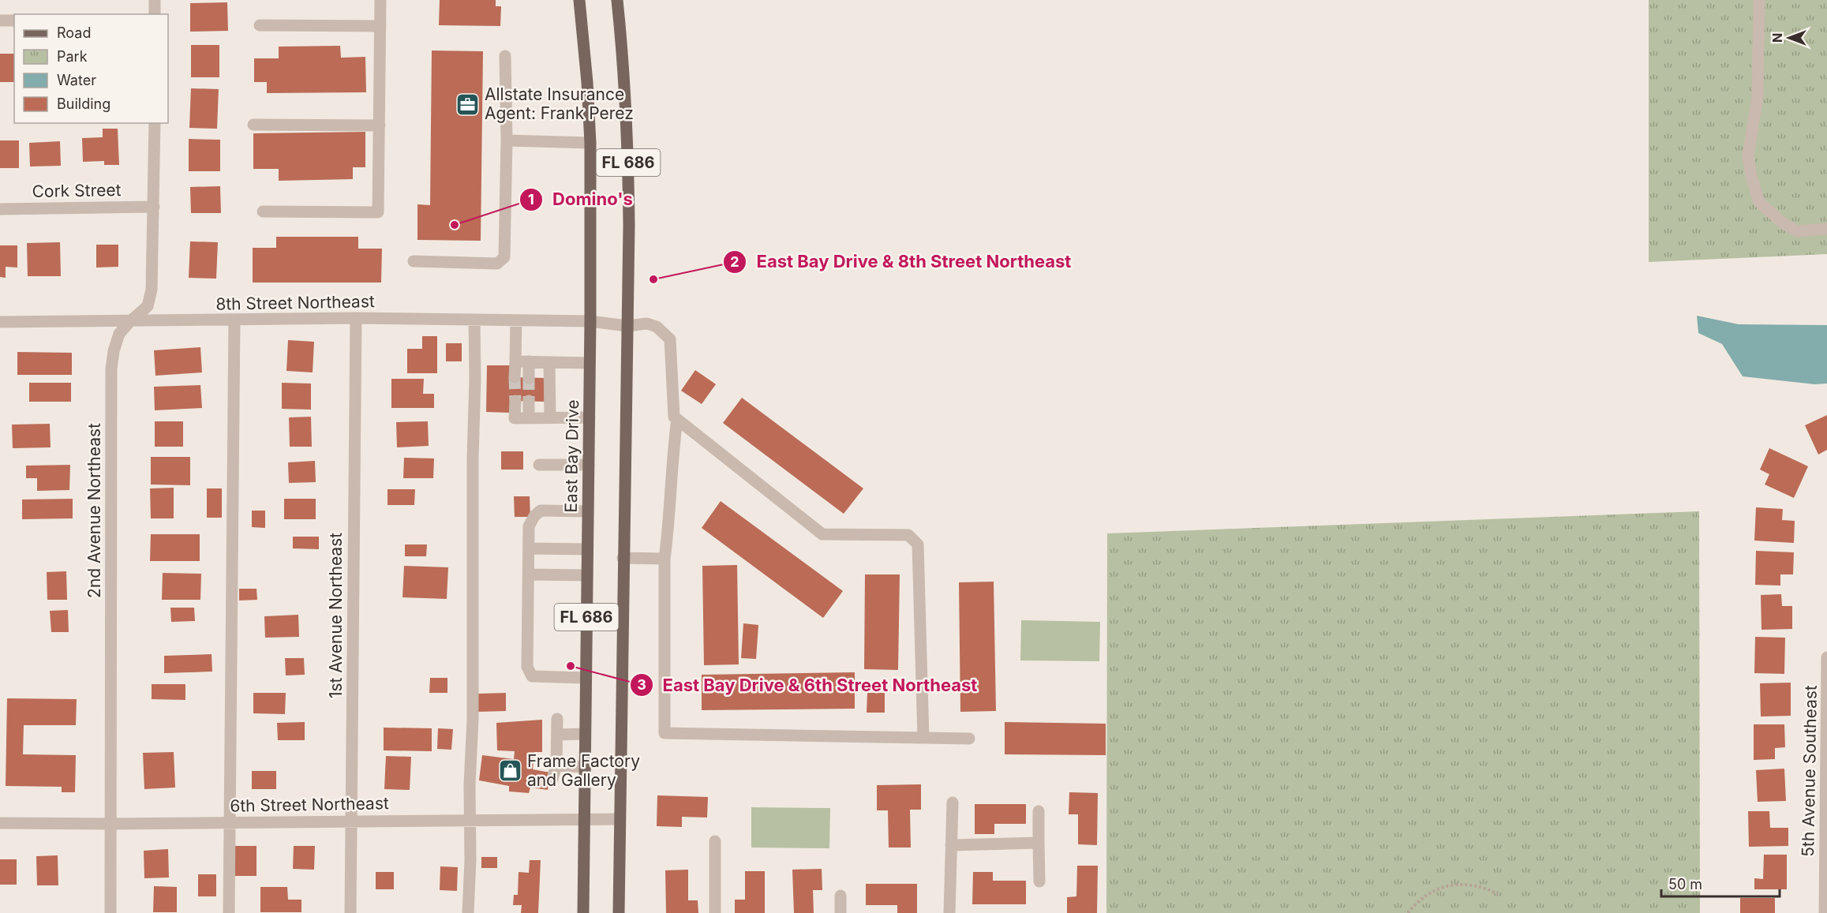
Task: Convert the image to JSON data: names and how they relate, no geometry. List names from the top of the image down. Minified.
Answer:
{"streets":{"main road":["FL 686","East Bay Drive"],"street":["Cork Street","8th Street Northeast","2nd Avenue Northeast","1st Avenue Northeast","5th Avenue Southeast","6th Street Northeast"]},"crossings":[["FL 686","8th Street Northeast"],["FL 686","6th Street Northeast"],["Cork Street","2nd Avenue Northeast"],["8th Street Northeast","East Bay Drive"],["8th Street Northeast","2nd Avenue Northeast"],["8th Street Northeast","1st Avenue Northeast"],["East Bay Drive","6th Street Northeast"],["2nd Avenue Northeast","6th Street Northeast"],["1st Avenue Northeast","6th Street Northeast"]],"places":{"office":["Allstate Insurance Agent: Frank Perez"],"other":["Domino's","East Bay Drive & 8th Street Northeast","East Bay Drive & 6th Street Northeast"],"shop":["Frame Factory and Gallery"]},"legend":["Road","Park","Water","Building"],"scale_bar":"50 m","north":"left"}
